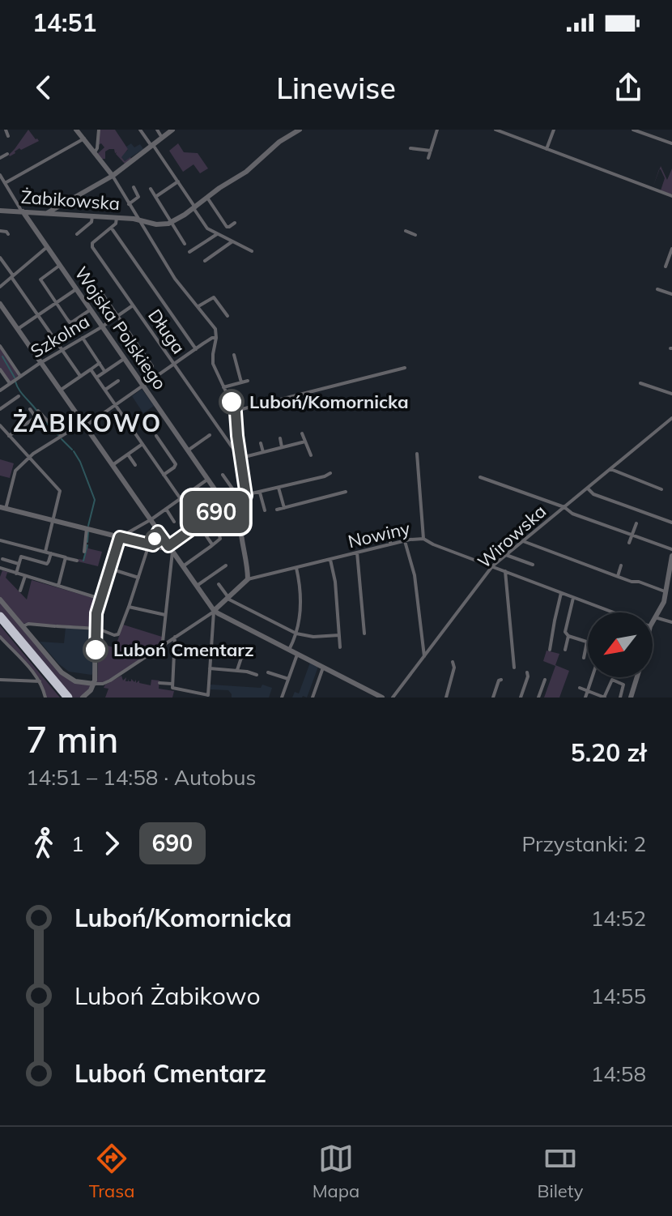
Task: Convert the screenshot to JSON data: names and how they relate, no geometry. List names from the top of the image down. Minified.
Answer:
{"streets":{"street":["Żabikowska","Wojska Polskiego","Długa","Szkolna","Nowiny","Wirowska"]},"crossings":[["Żabikowska","Wojska Polskiego"],["Wojska Polskiego","Szkolna"],["Długa","Szkolna"],["Nowiny","Wirowska"]],"districts":["ŻABIKOWO"],"places":["Luboń/Komornicka","Luboń Cmentarz"],"lines":["bus line 690"],"north":"bottom left","page":{"status":"14:51","header":"Linewise","on_map":"690","heading":["7 min","14:51 – 14:58 · Autobus","5.20 zł"],"legs":["1","690","Przystanki: 2"],"list":[{"name":"Luboń/Komornicka","value":"14:52"},{"name":"Luboń Żabikowo","value":"14:55"},{"name":"Luboń Cmentarz","value":"14:58"}],"tabs":["Trasa","Mapa","Bilety"]}}
